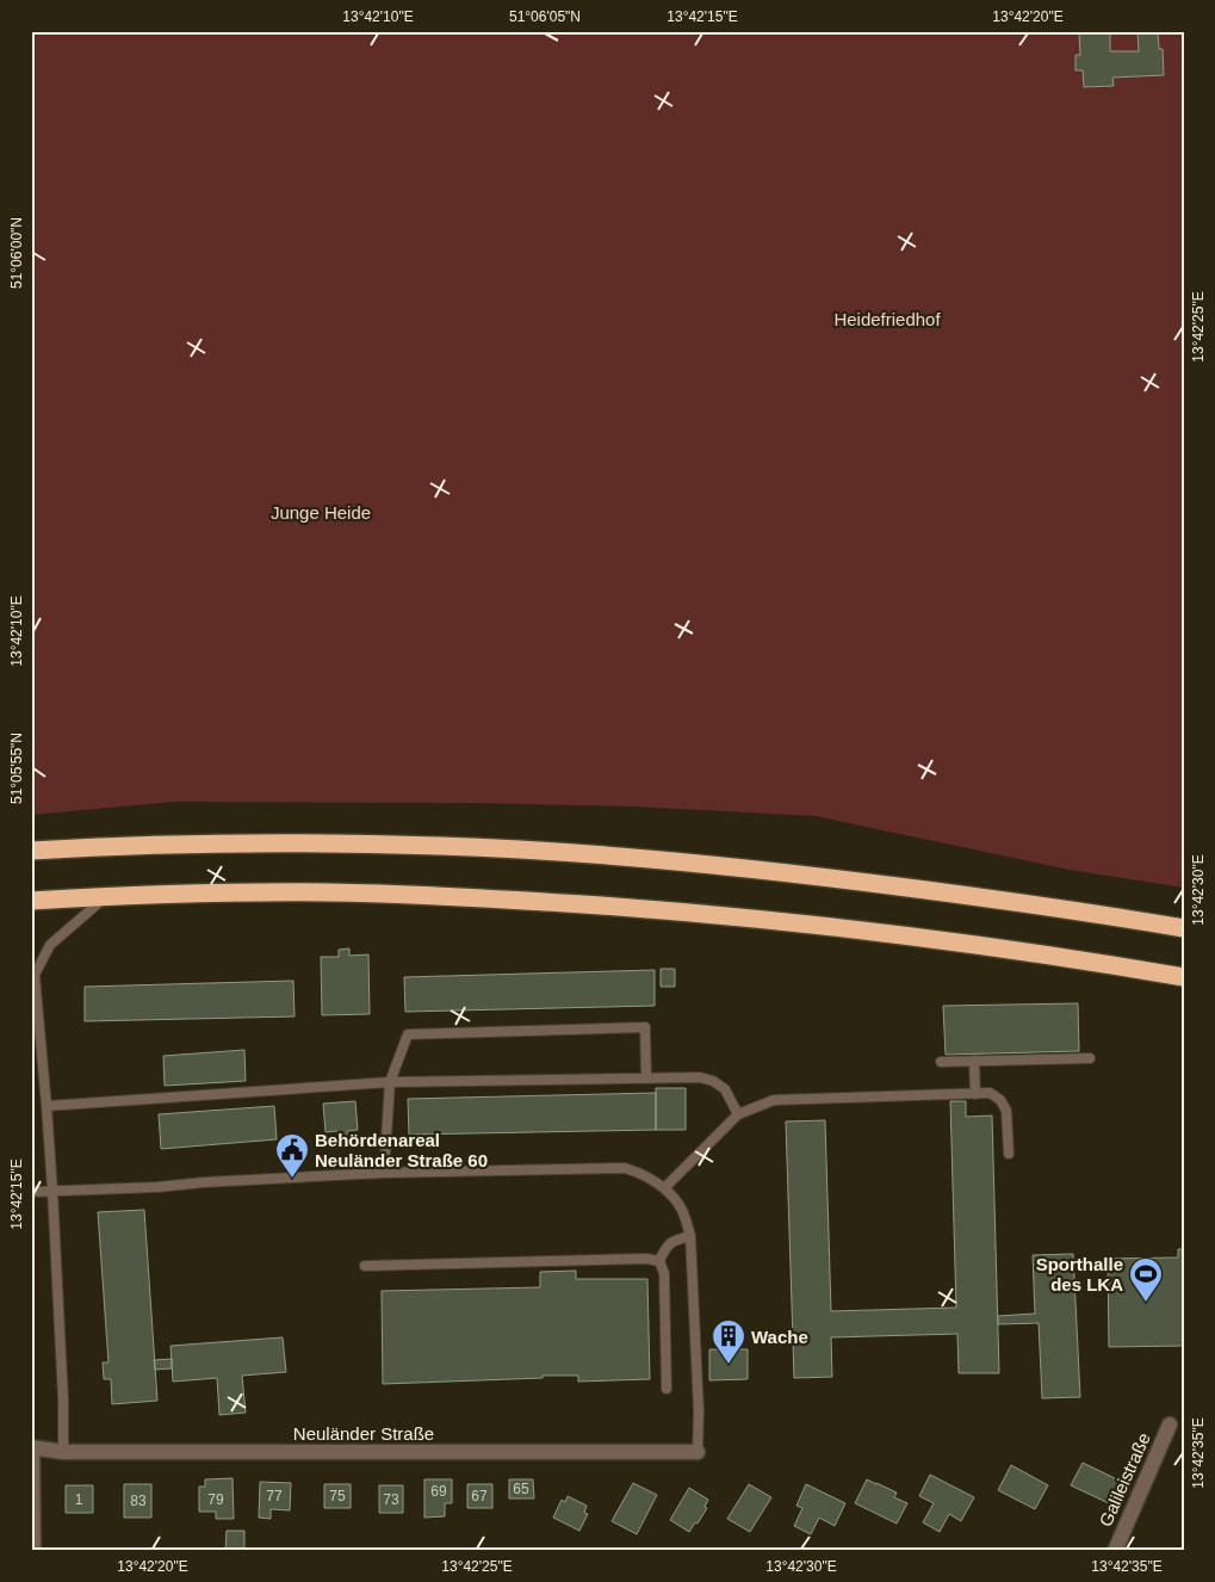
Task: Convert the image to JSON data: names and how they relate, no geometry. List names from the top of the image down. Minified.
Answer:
{"streets":{"street":["Neuländer Straße","Galileistraße"]},"parks":["Heidefriedhof","Junge Heide"],"places":{"public building":["Behördenareal Neuländer Straße 60"],"sports":["Sporthalle des LKA"],"building":["Wache"]},"house_numbers":["65","69","77","75","67","1","79","73","83"],"coordinates":["13°42'10\"E","51°06'05\"N","13°42'15\"E","13°42'20\"E","51°06'00\"N","13°42'25\"E","51°05'55\"N","13°42'30\"E","13°42'35\"E"]}
